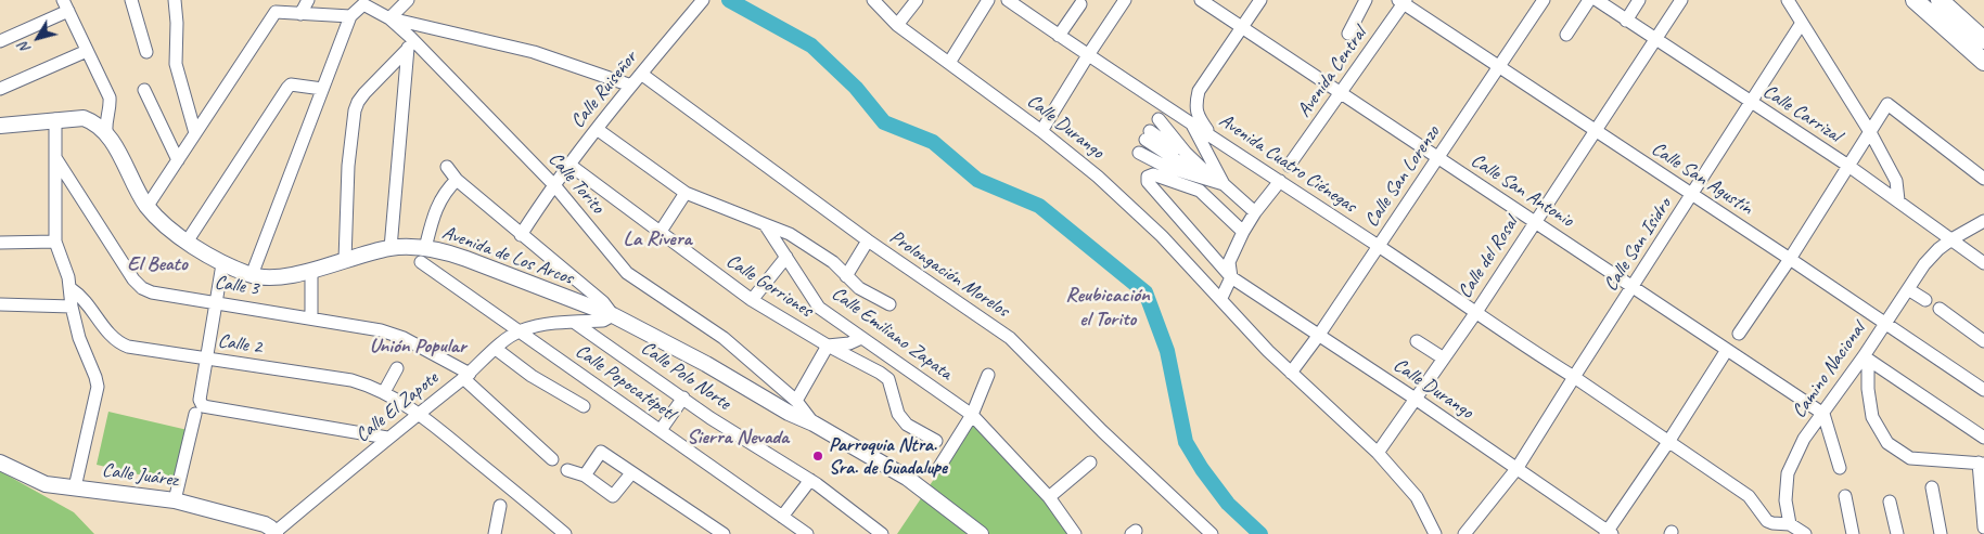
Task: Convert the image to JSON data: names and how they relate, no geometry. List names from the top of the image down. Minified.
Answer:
{"streets":{"main road":["Avenida de Los Arcos","Calle Juárez"],"street":["Avenida Central","Calle Ruiseñor","Calle Carrizal","Calle Durango","Avenida Cuatro Ciénegas","Calle San Lorenzo","Calle San Agustín","Calle Torito","Calle San Antonio","Calle San Isidro","Calle del Rosal","Prolongación Morelos","Calle 3","Calle Gorriones","Calle Emiliano Zapata","Calle 2","Camino Nacional","Calle Polo Norte","Calle Popocatépetl","Calle El Zapote"]},"crossings":[["Avenida Central","Calle San Agustín"],["Avenida Central","Calle San Antonio"],["Calle Ruiseñor","Calle Torito"],["Calle Ruiseñor","Prolongación Morelos"],["Calle Ruiseñor","Calle Gorriones"],["Calle Carrizal","Calle San Isidro"],["Calle Carrizal","Calle del Rosal"],["Calle Carrizal","Camino Nacional"],["Calle Durango","Calle San Lorenzo"],["Calle Durango","Calle San Isidro"],["Calle Durango","Calle del Rosal"],["Avenida Cuatro Ciénegas","Calle San Lorenzo"],["Avenida Cuatro Ciénegas","Calle San Isidro"],["Avenida Cuatro Ciénegas","Calle del Rosal"],["Avenida Cuatro Ciénegas","Camino Nacional"],["Calle San Lorenzo","Calle San Agustín"],["Calle San Lorenzo","Calle San Antonio"],["Calle San Agustín","Calle San Isidro"],["Calle San Agustín","Calle del Rosal"],["Calle San Agustín","Camino Nacional"],["Calle Torito","Avenida de Los Arcos"],["Calle San Antonio","Calle San Isidro"],["Calle San Antonio","Calle del Rosal"],["Calle San Antonio","Camino Nacional"],["Avenida de Los Arcos","Calle Popocatépetl"],["Avenida de Los Arcos","Calle El Zapote"],["Calle 3","Calle El Zapote"],["Calle 2","Calle El Zapote"],["Calle Polo Norte","Calle El Zapote"],["Calle Popocatépetl","Calle El Zapote"],["Calle El Zapote","Calle Juárez"]],"districts":["La Rivera","El Beato","Reubicación el Torito","Unión Popular","Sierra Nevada"],"places":["Parroquia Ntra. Sra. de Guadalupe"],"north":"bottom left"}
